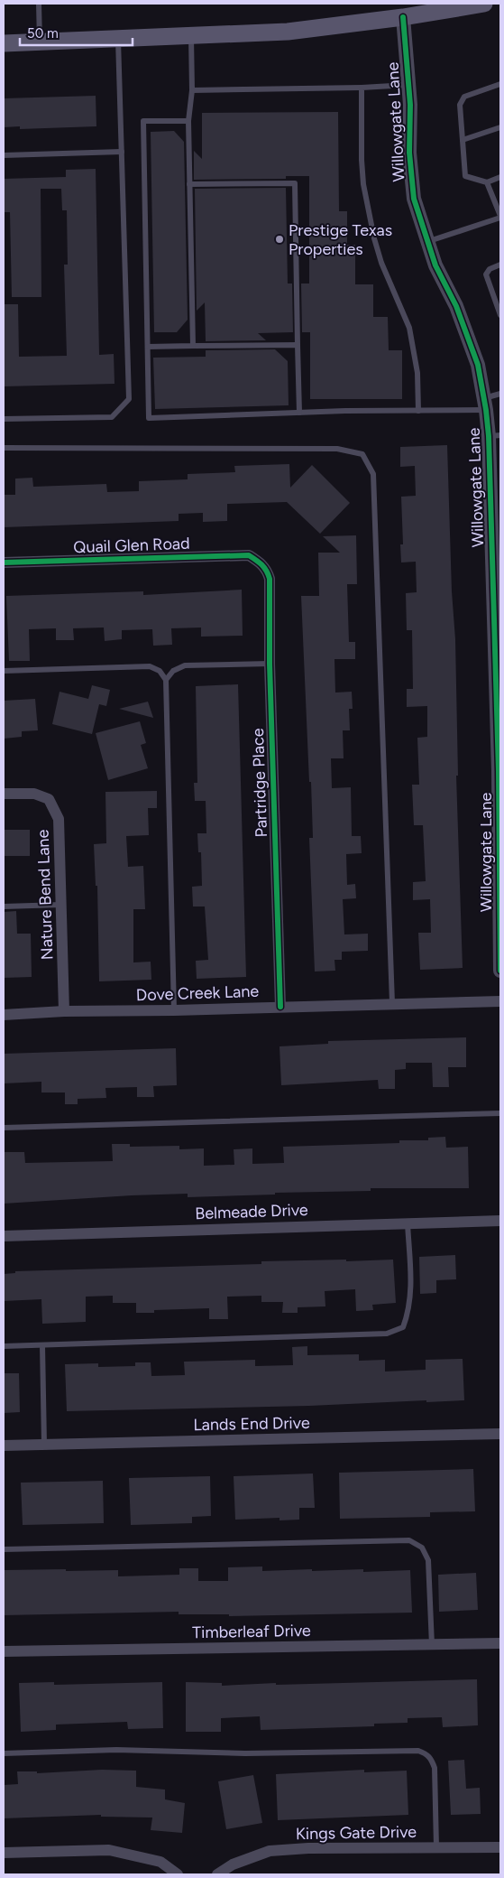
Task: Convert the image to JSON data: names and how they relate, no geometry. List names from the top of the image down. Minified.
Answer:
{"streets":{"street":["Willowgate Lane","Quail Glen Road","Partridge Place","Nature Bend Lane","Dove Creek Lane","Belmeade Drive","Lands End Drive","Timberleaf Drive","Kings Gate Drive"]},"crossings":[["Quail Glen Road","Partridge Place"],["Partridge Place","Dove Creek Lane"],["Nature Bend Lane","Dove Creek Lane"]],"places":["Prestige Texas Properties"],"scale_bar":"50 m"}
